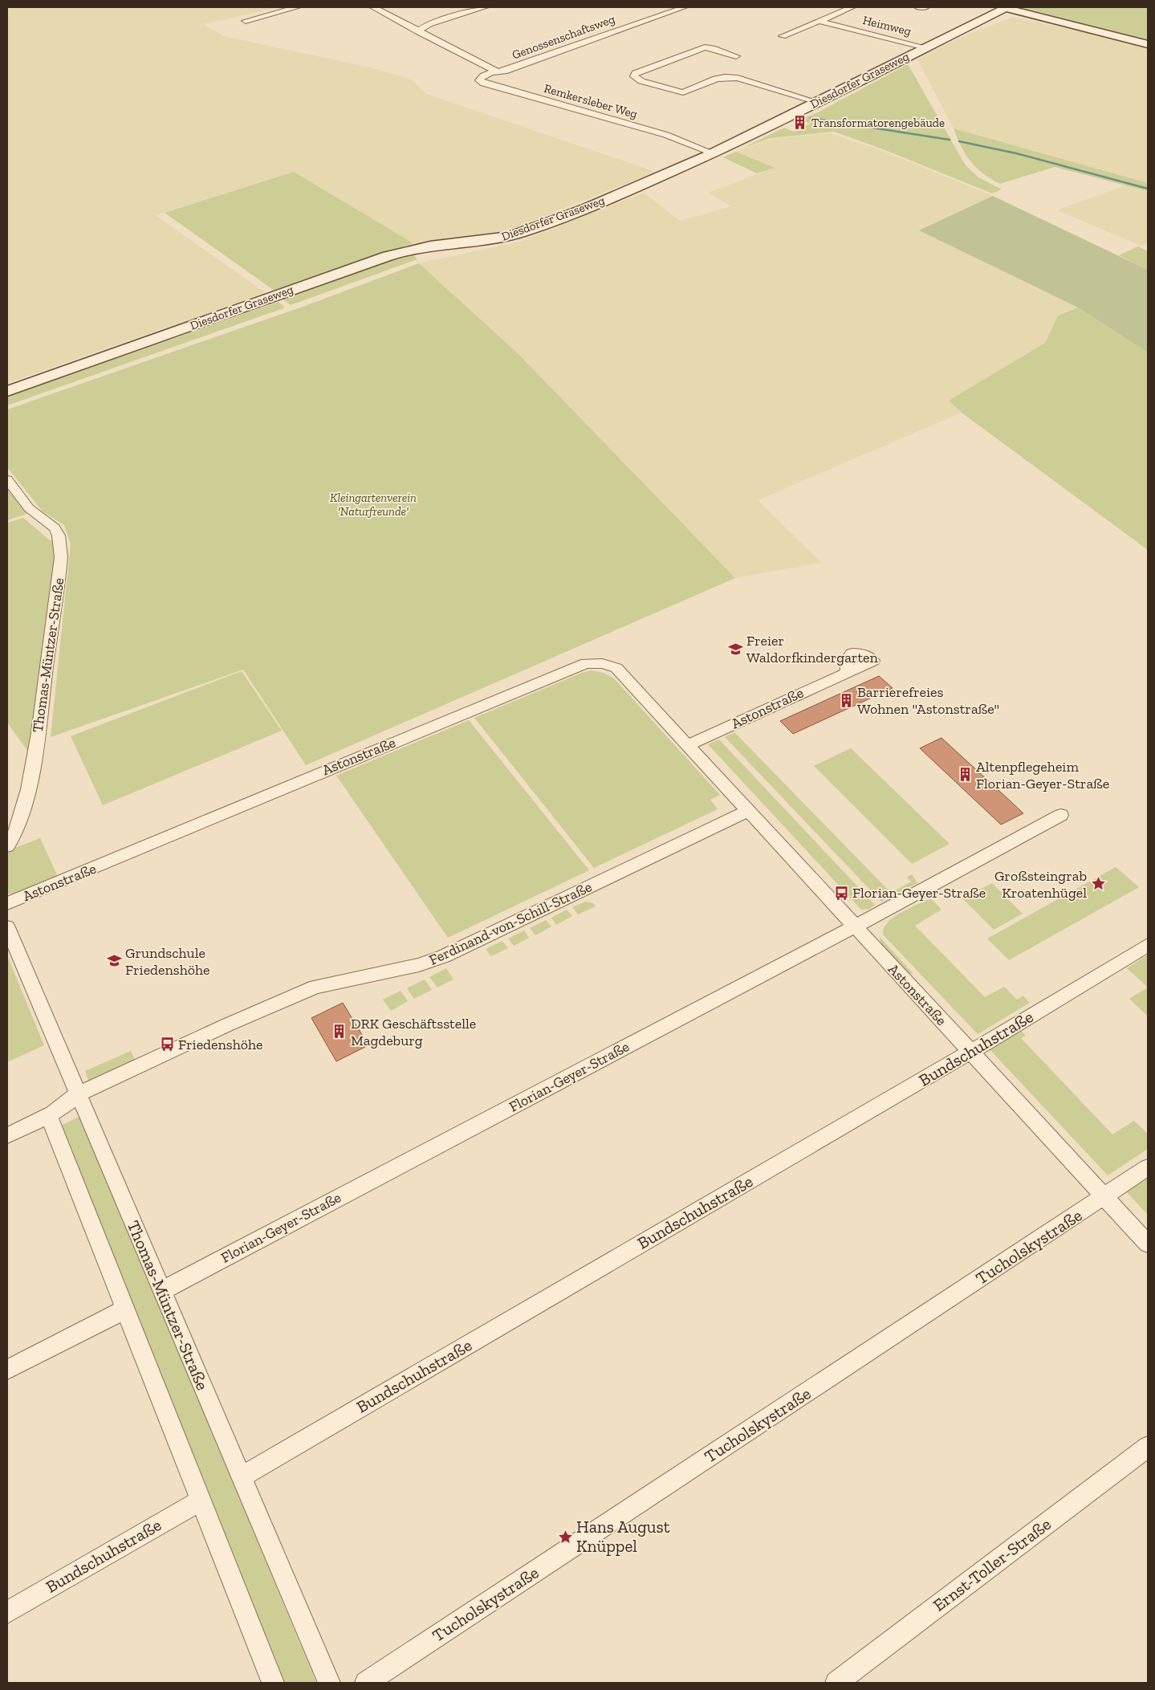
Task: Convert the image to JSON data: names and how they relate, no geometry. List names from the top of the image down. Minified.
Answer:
{"streets":{"main road":["Diesdorfer Graseweg"],"street":["Heimweg","Genossenschaftsweg","Remkersleber Weg","Thomas-Müntzer-Straße","Astonstraße","Ferdinand-von-Schill-Straße","Bundschuhstraße","Florian-Geyer-Straße","Tucholskystraße","Ernst-Toller-Straße"]},"crossings":[["Heimweg","Diesdorfer Graseweg"],["Genossenschaftsweg","Remkersleber Weg"],["Diesdorfer Graseweg","Remkersleber Weg"],["Thomas-Müntzer-Straße","Ferdinand-von-Schill-Straße"],["Thomas-Müntzer-Straße","Bundschuhstraße"],["Thomas-Müntzer-Straße","Florian-Geyer-Straße"],["Astonstraße","Ferdinand-von-Schill-Straße"],["Astonstraße","Bundschuhstraße"],["Astonstraße","Florian-Geyer-Straße"],["Astonstraße","Tucholskystraße"]],"parks":["Kleingartenverein 'Naturfreunde'"],"places":{"building":["Transformatorengebäude","Barrierefreies Wohnen \"Astonstraße\"","Altenpflegeheim Florian-Geyer-Straße","DRK Geschäftsstelle Magdeburg"],"school or university":["Freier Waldorfkindergarten","Grundschule Friedenshöhe"],"place":["Großsteingrab Kroatenhügel","Hans August Knüppel"],"bus stop":["Florian-Geyer-Straße","Friedenshöhe"]}}
